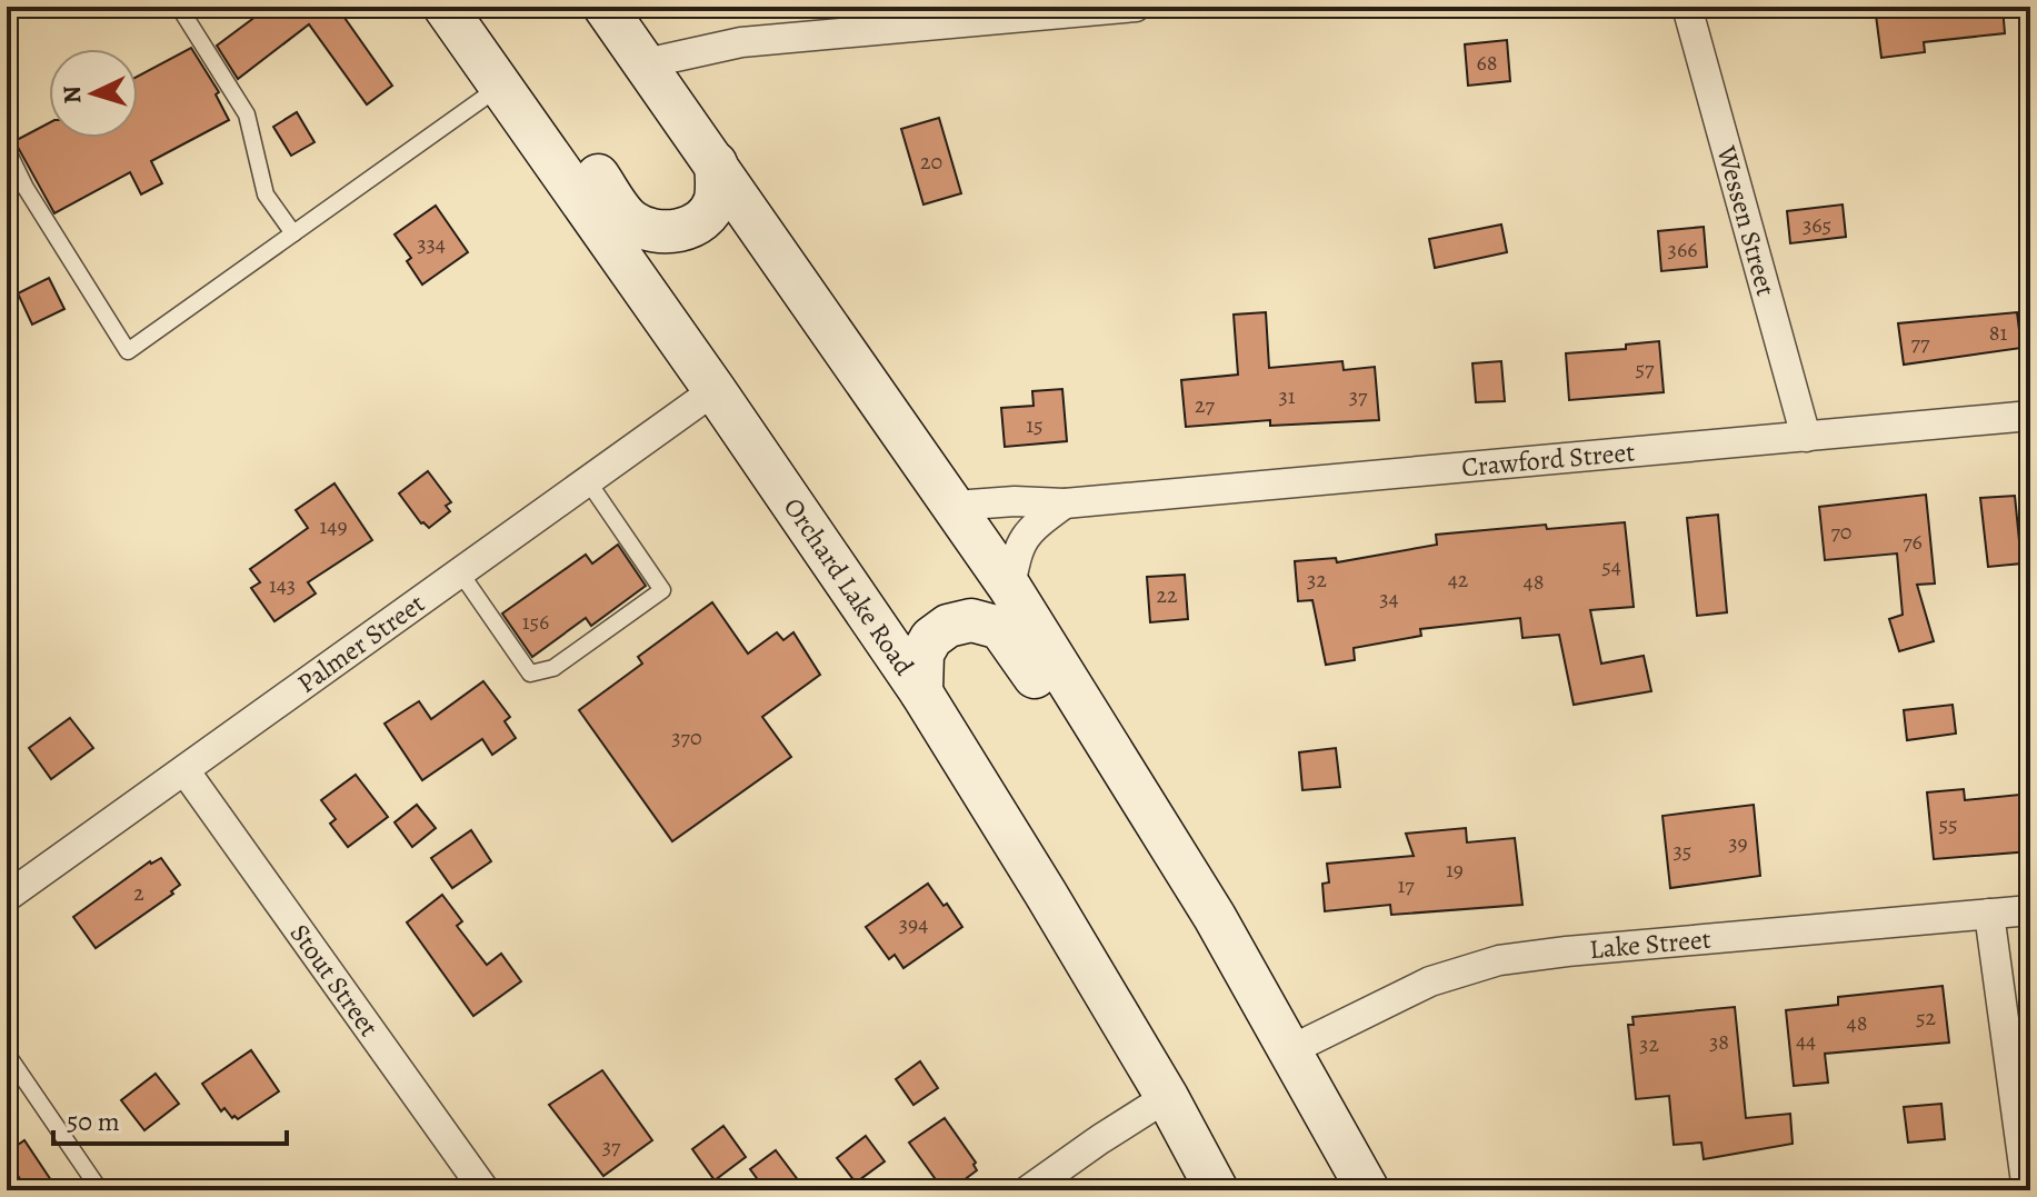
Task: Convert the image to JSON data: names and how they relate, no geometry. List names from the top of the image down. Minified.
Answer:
{"streets":{"main road":["Orchard Lake Road"],"street":["Wessen Street","Crawford Street","Palmer Street","Lake Street","Stout Street"]},"crossings":[["Wessen Street","Crawford Street"],["Orchard Lake Road","Palmer Street"],["Palmer Street","Stout Street"]],"house_numbers":["68","20","365","334","366","81","77","57","31","37","27","15","149","70","76","54","32","42","48","143","22","34","156","370","55","39","35","19","17","2","394","52","48","44","38","32","37"],"scale_bar":"50 m","north":"left"}
